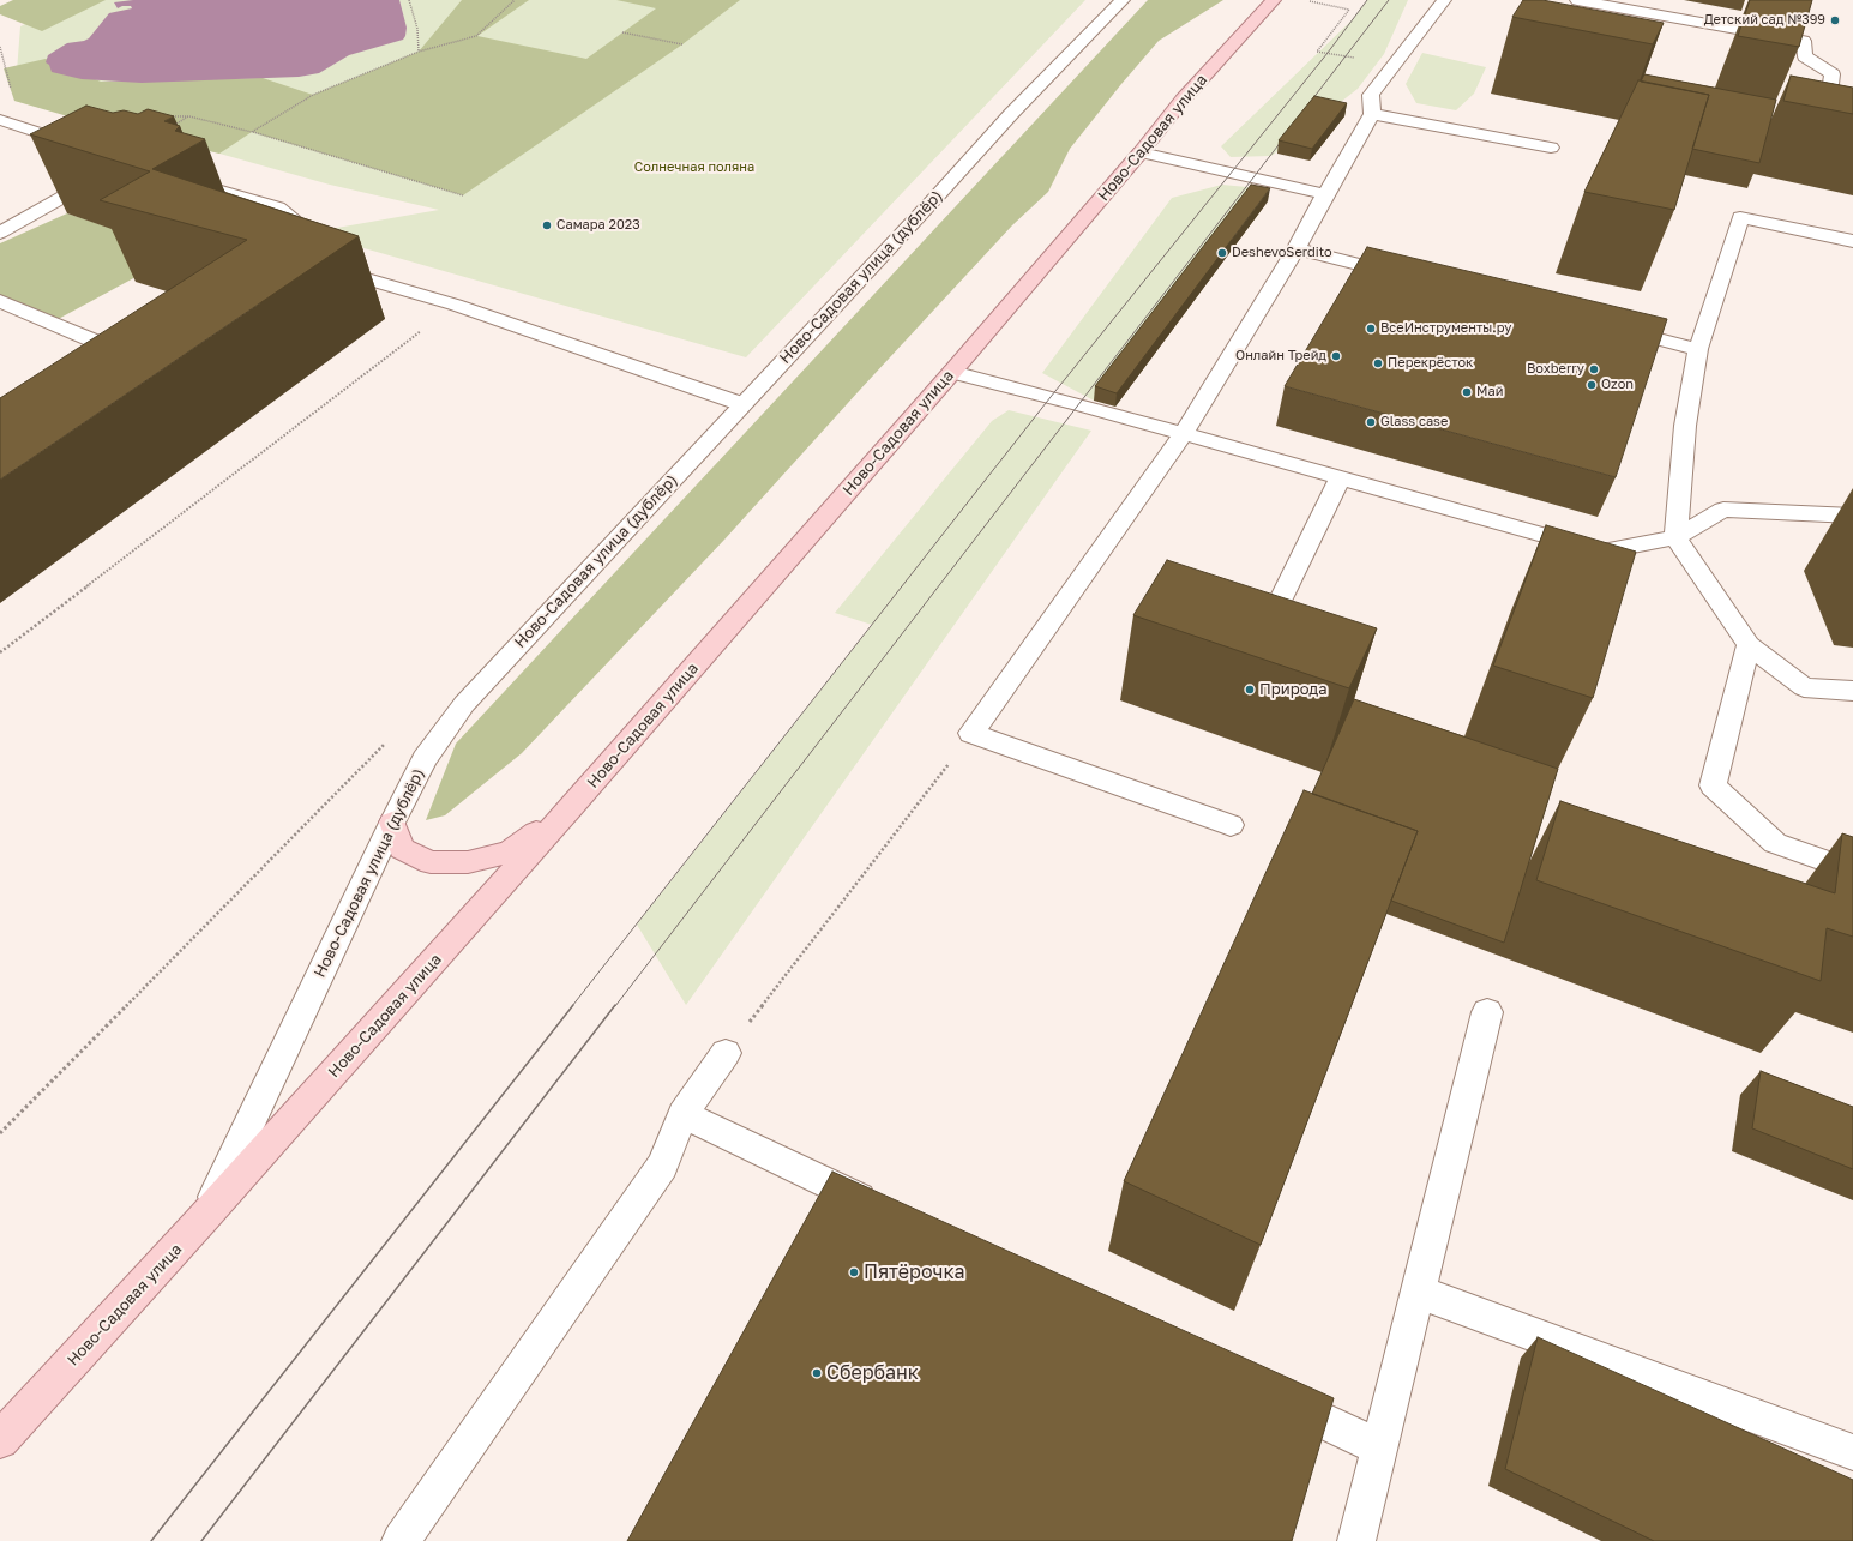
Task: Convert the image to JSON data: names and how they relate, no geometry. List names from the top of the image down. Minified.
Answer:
{"streets":{"main road":["Ново-Садовая улица"],"street":["Ново-Садовая улица (дублёр)"]},"crossings":[["Ново-Садовая улица","Ново-Садовая улица (дублёр)"]],"parks":["Солнечная поляна"],"places":["Детский сад №399","Самара 2023","DeshevoSerdito","ВсеИнструменты.ру","Онлайн Трейд","Перекрёсток","Boxberry","Ozon","Май","Glass case","Природа","Пятёрочка","Сбербанк"]}
